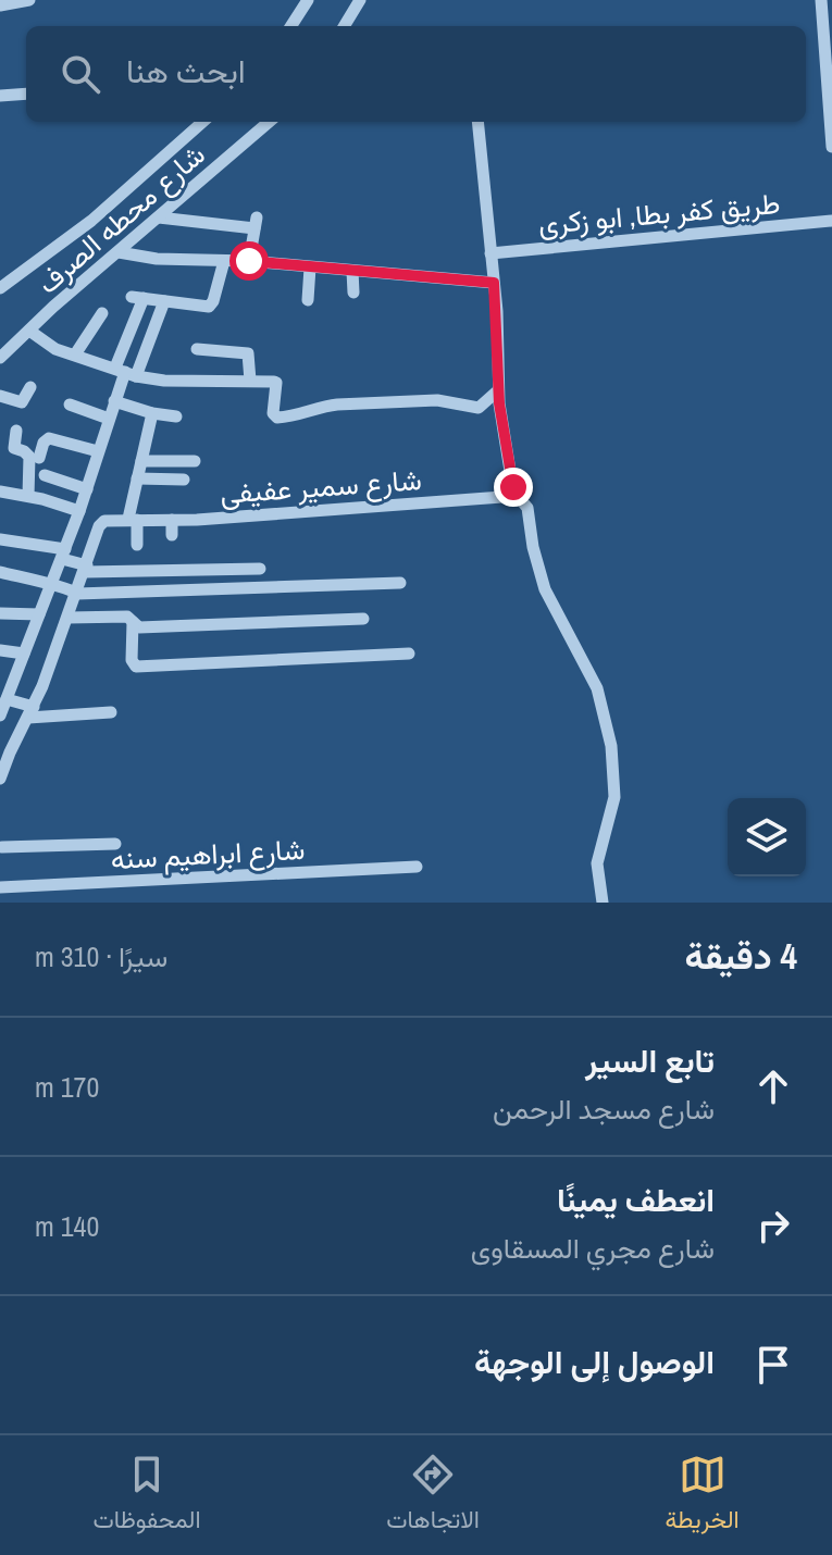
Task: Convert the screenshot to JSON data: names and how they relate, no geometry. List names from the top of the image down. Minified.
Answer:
{"streets":{"street":["طريق كفر بطا, ابو زكرى","شارع محطه الصرف","شارع سمير عفيفى","شارع ابراهيم سنه"]},"page":{"search":"ابحث هنا","heading":["4 دقيقة","سيرًا · 310 m"],"list":[["تابع السير","شارع مسجد الرحمن","170 m"],["انعطف يمينًا","شارع مجري المسقاوى","140 m"],"الوصول إلى الوجهة"],"nav":["الخريطة","الاتجاهات","المحفوظات"]}}
